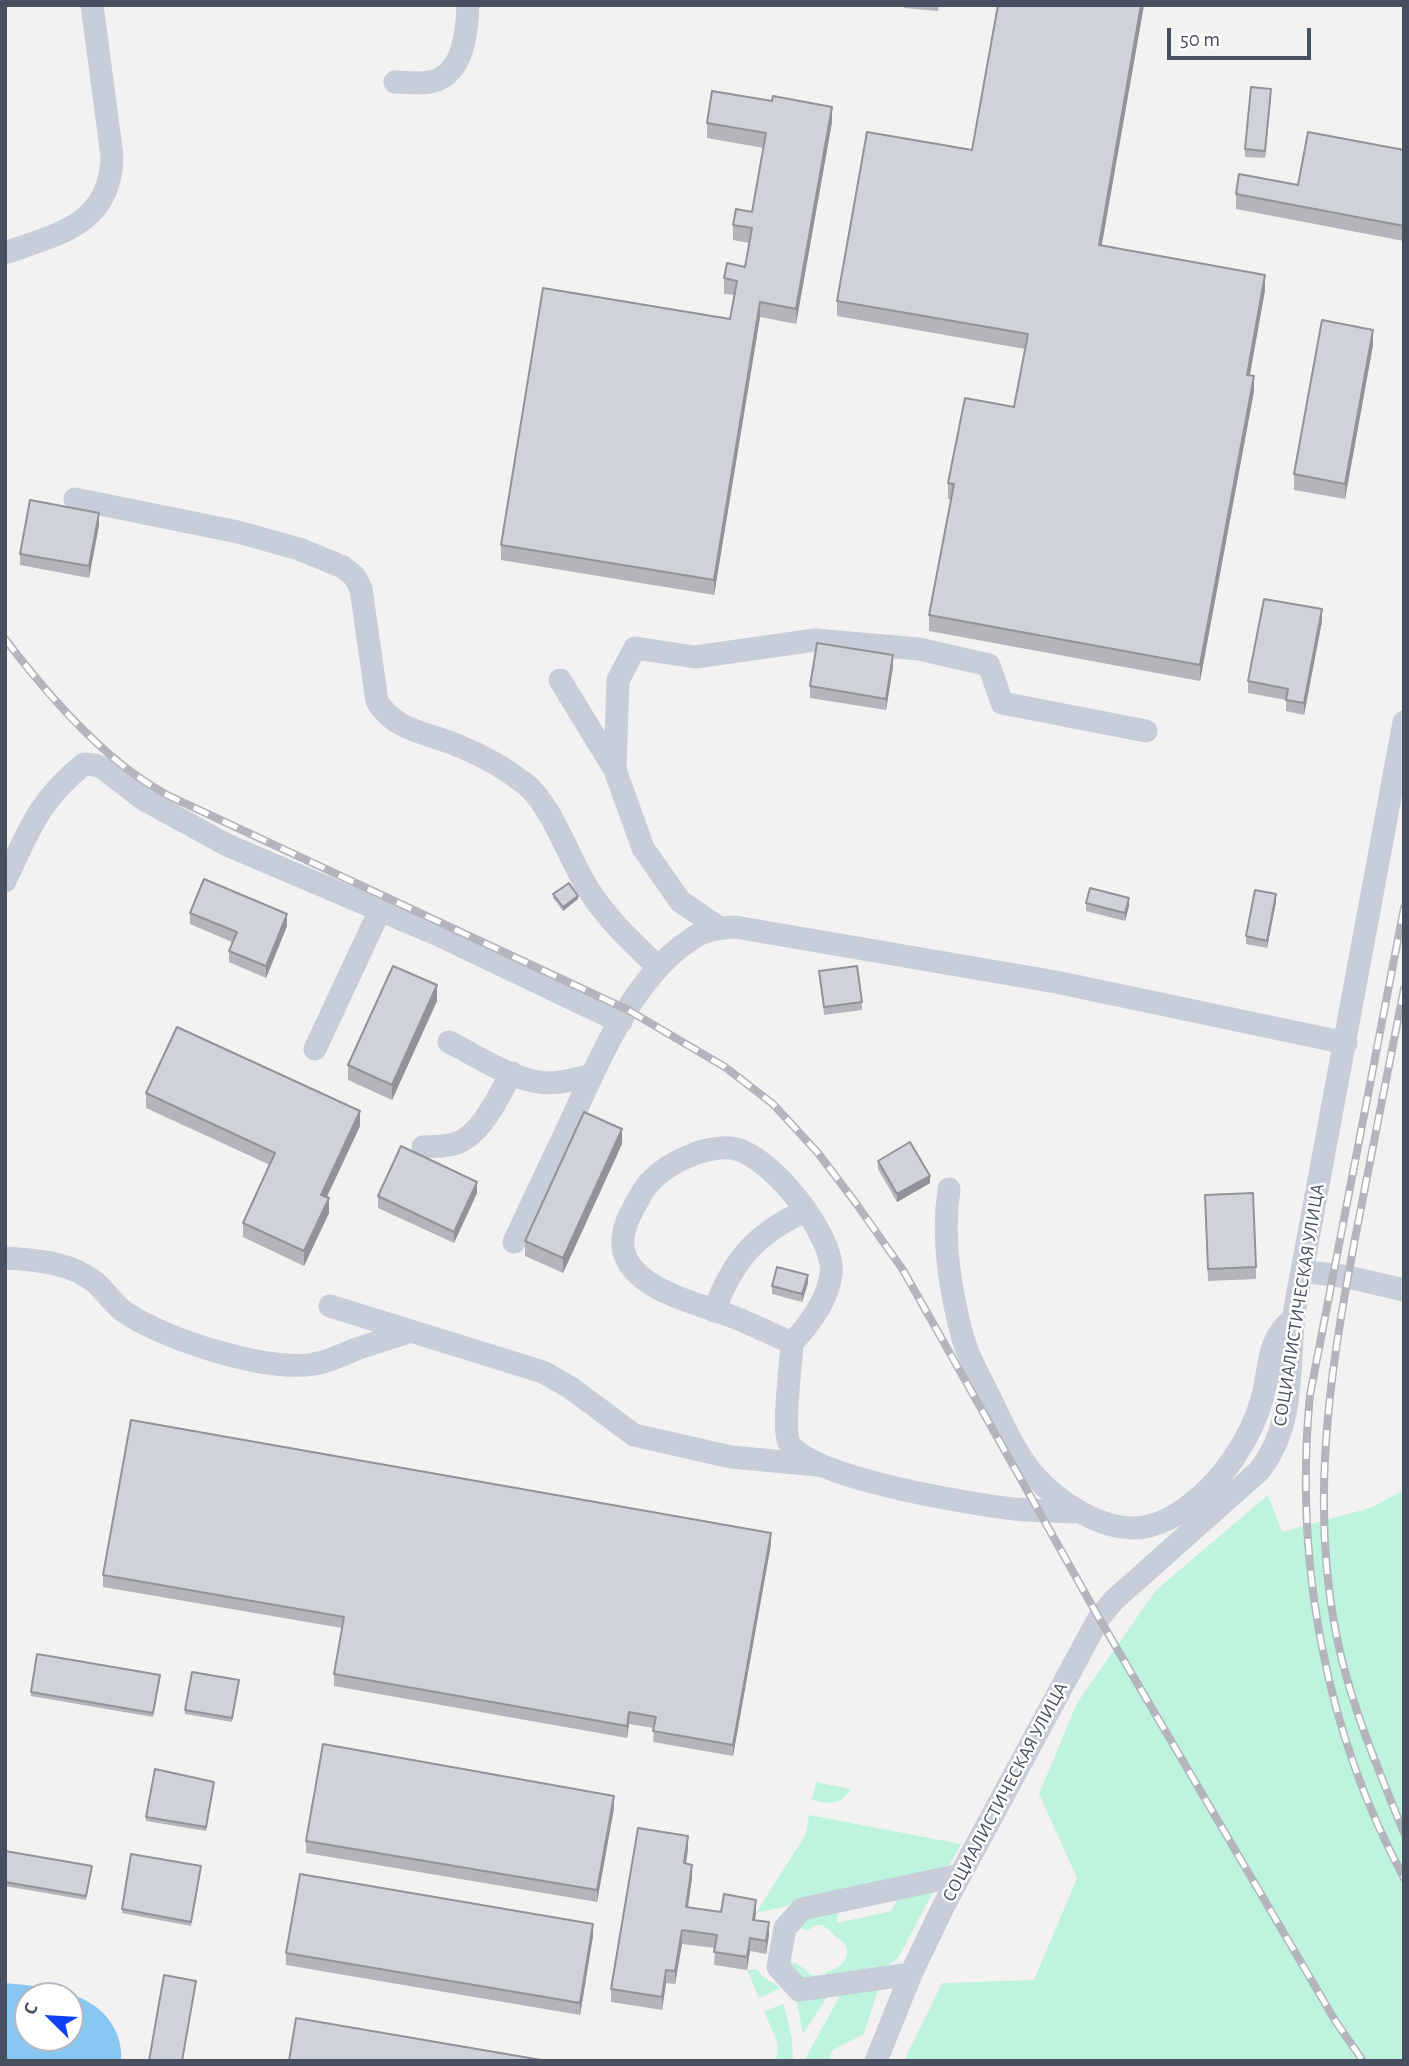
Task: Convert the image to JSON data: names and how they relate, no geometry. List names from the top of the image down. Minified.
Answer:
{"streets":{"street":["СОЦИАЛИСТИЧЕСКАЯ УЛИЦА"]},"scale_bar":"50 m","north":"top left"}
